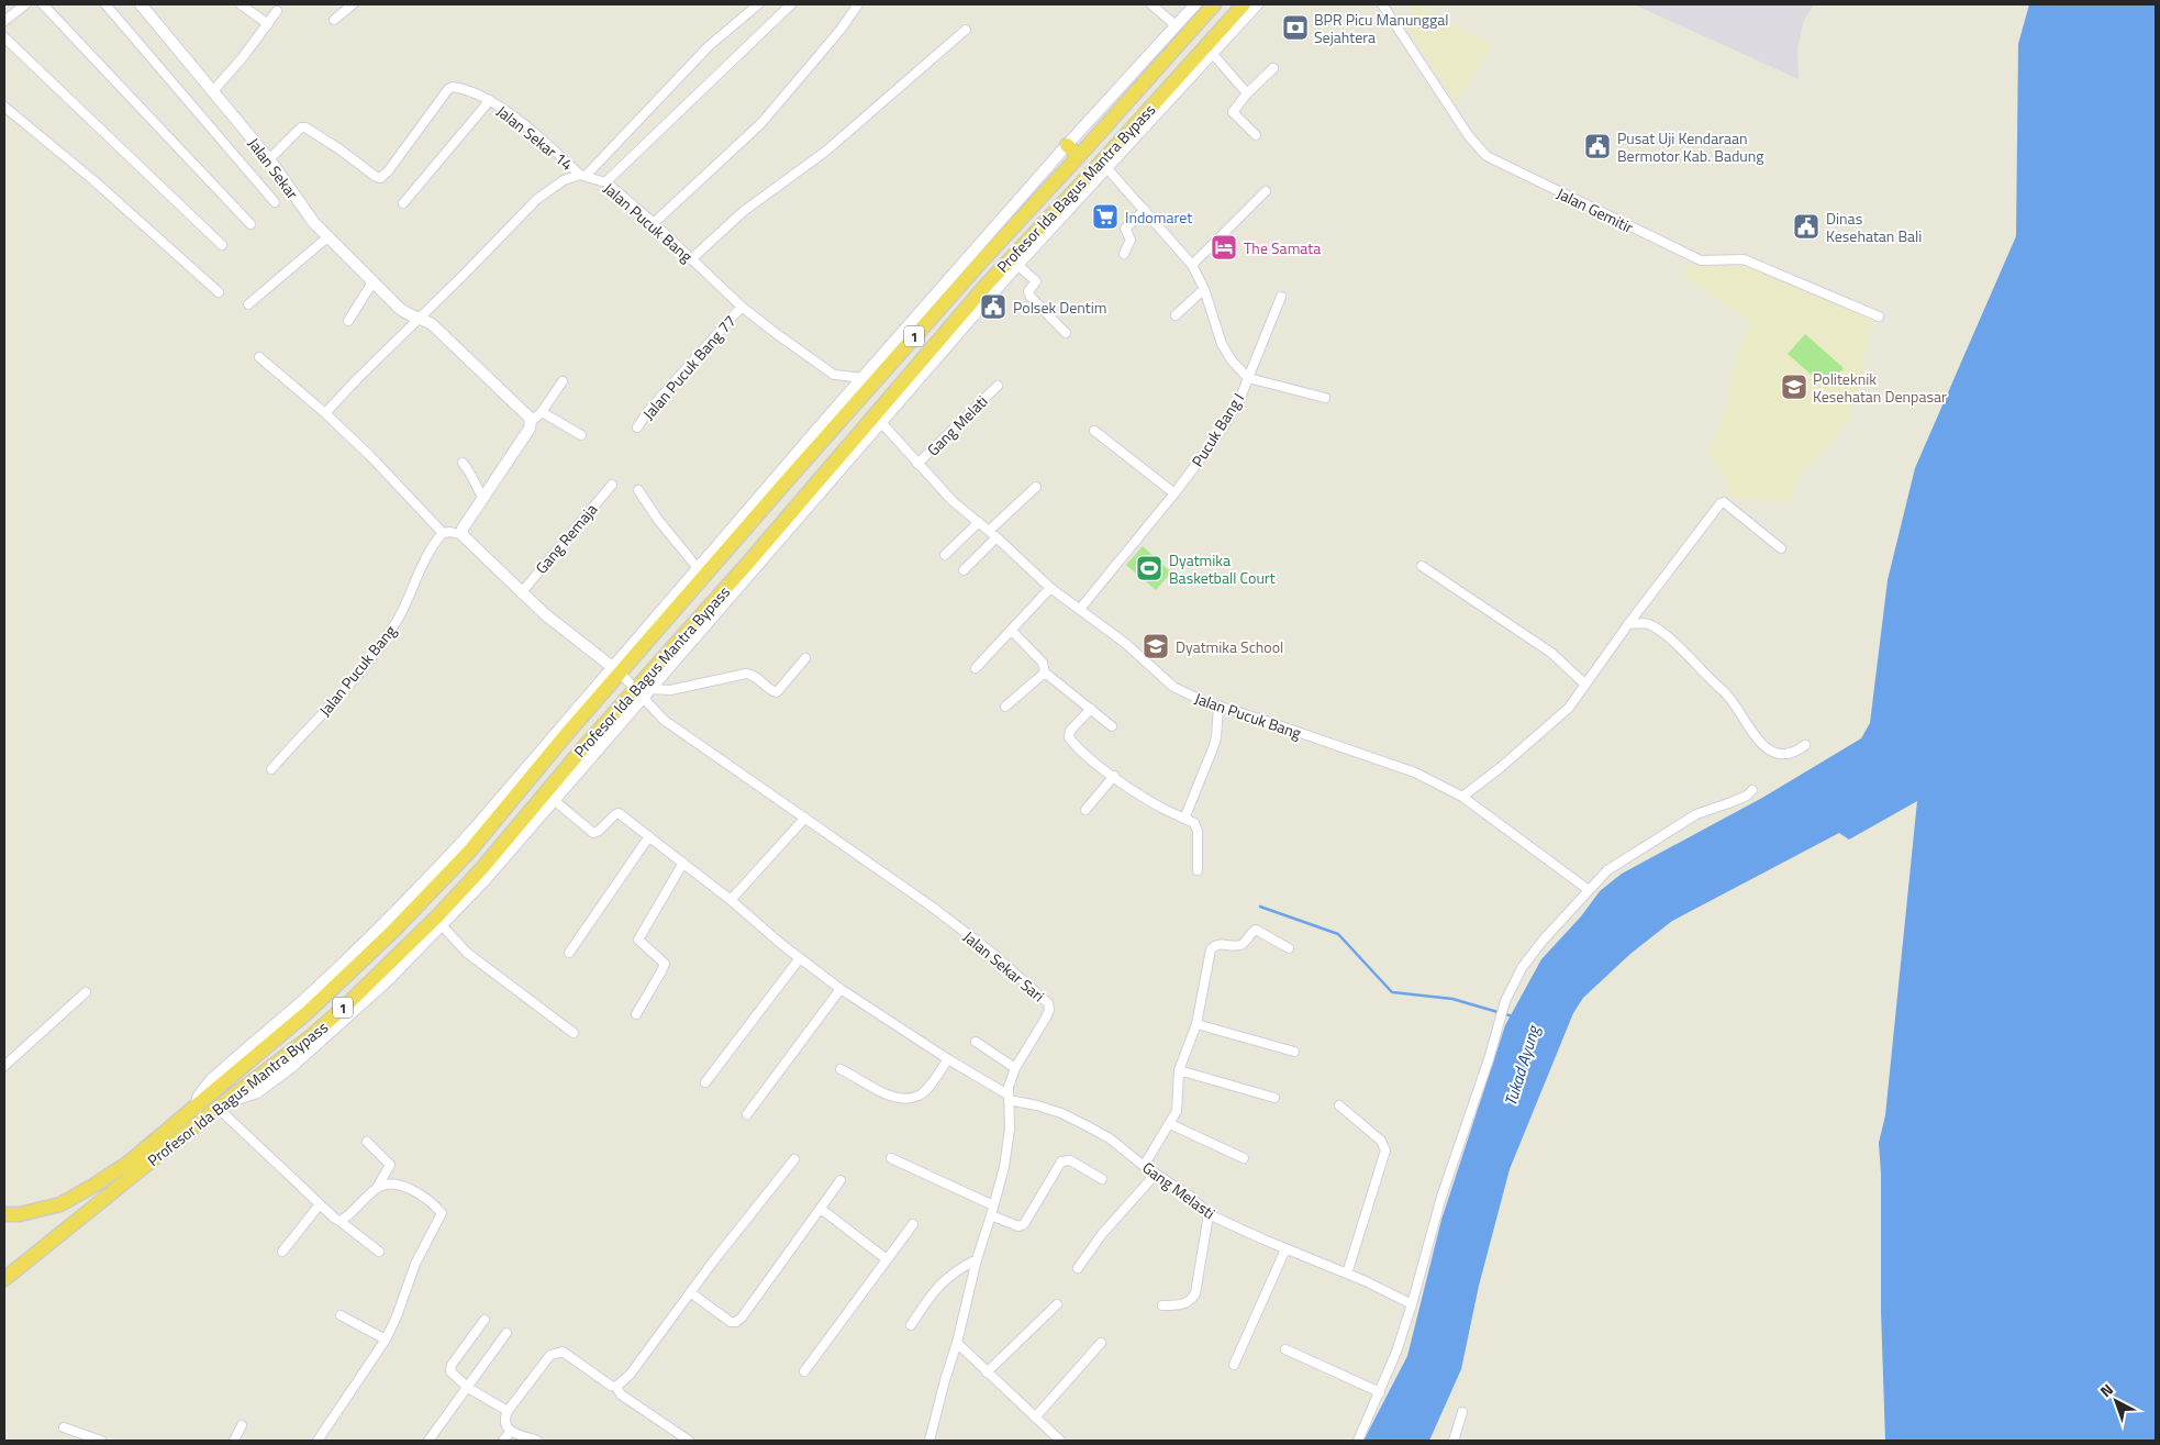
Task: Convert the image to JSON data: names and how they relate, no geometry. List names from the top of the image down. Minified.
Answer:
{"streets":{"highway":["Profesor Ida Bagus Mantra Bypass","1"],"street":["Jalan Sekar 14","Jalan Sekar","Jalan Gemitir","Jalan Pucuk Bang","Jalan Pucuk Bang 77","Gang Melati","Pucuk Bang I","Gang Remaja","Jalan Sekar Sari","Gang Melasti"]},"crossings":[["Jalan Sekar 14","Jalan Sekar"],["Jalan Sekar 14","Jalan Pucuk Bang"],["Profesor Ida Bagus Mantra Bypass","Jalan Pucuk Bang"],["Profesor Ida Bagus Mantra Bypass","Pucuk Bang I"],["Profesor Ida Bagus Mantra Bypass","Jalan Sekar Sari"],["Jalan Pucuk Bang","Jalan Pucuk Bang 77"],["Jalan Pucuk Bang","Gang Melati"],["Jalan Pucuk Bang","Pucuk Bang I"],["Jalan Sekar Sari","Gang Melasti"]],"water":["Tukad Ayung"],"places":{"bank":["BPR Picu Manunggal Sejahtera"],"public building":["Pusat Uji Kendaraan Bermotor Kab. Badung","Dinas Kesehatan Bali","Polsek Dentim"],"supermarket":["Indomaret"],"hotel":["The Samata"],"school or university":["Politeknik Kesehatan Denpasar","Dyatmika School"],"sports":["Dyatmika Basketball Court"]},"north":"top left"}
